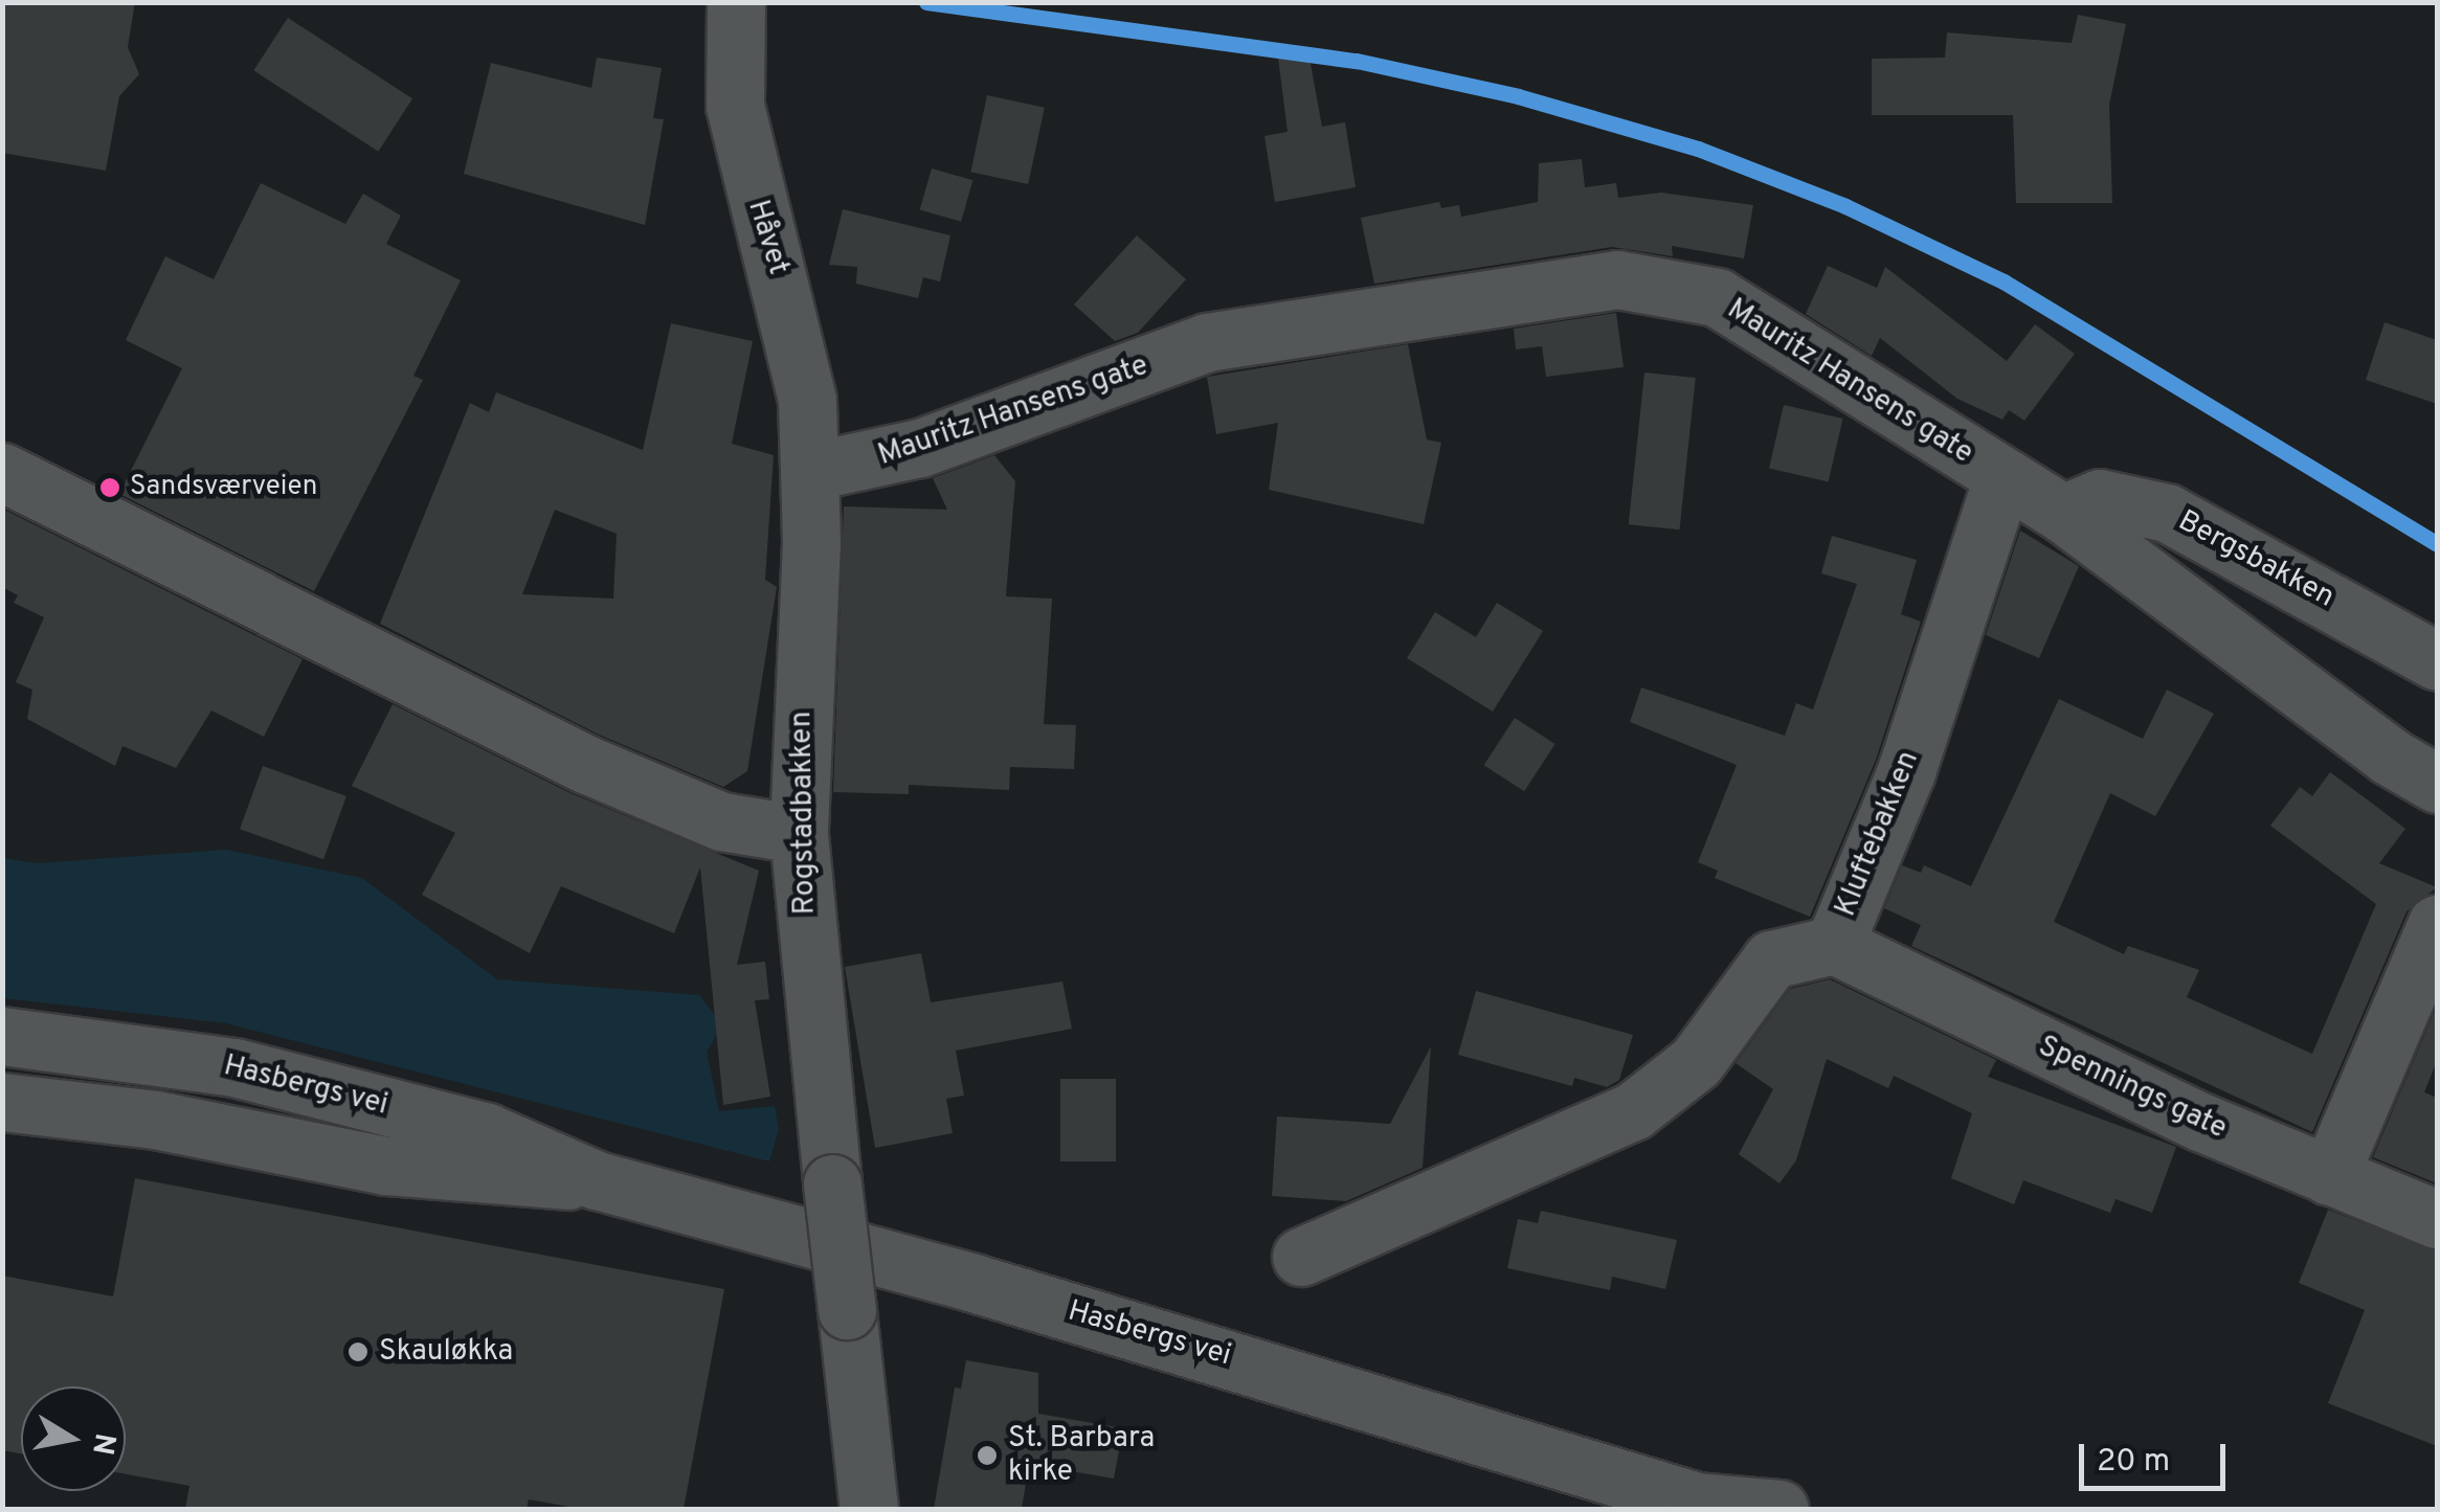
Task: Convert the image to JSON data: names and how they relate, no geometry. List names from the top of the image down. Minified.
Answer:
{"streets":{"street":["Håvet","Mauritz Hansens gate","Bergsbakken","Rogstadbakken","Kluftebakken","Hasbergs vei","Spennings gate"]},"crossings":[["Håvet","Mauritz Hansens gate"],["Håvet","Rogstadbakken"],["Mauritz Hansens gate","Bergsbakken"],["Mauritz Hansens gate","Rogstadbakken"],["Mauritz Hansens gate","Kluftebakken"],["Kluftebakken","Spennings gate"]],"places":["Sandsværveien","Skauløkka","St. Barbara kirke"],"scale_bar":"20 m","north":"right"}
